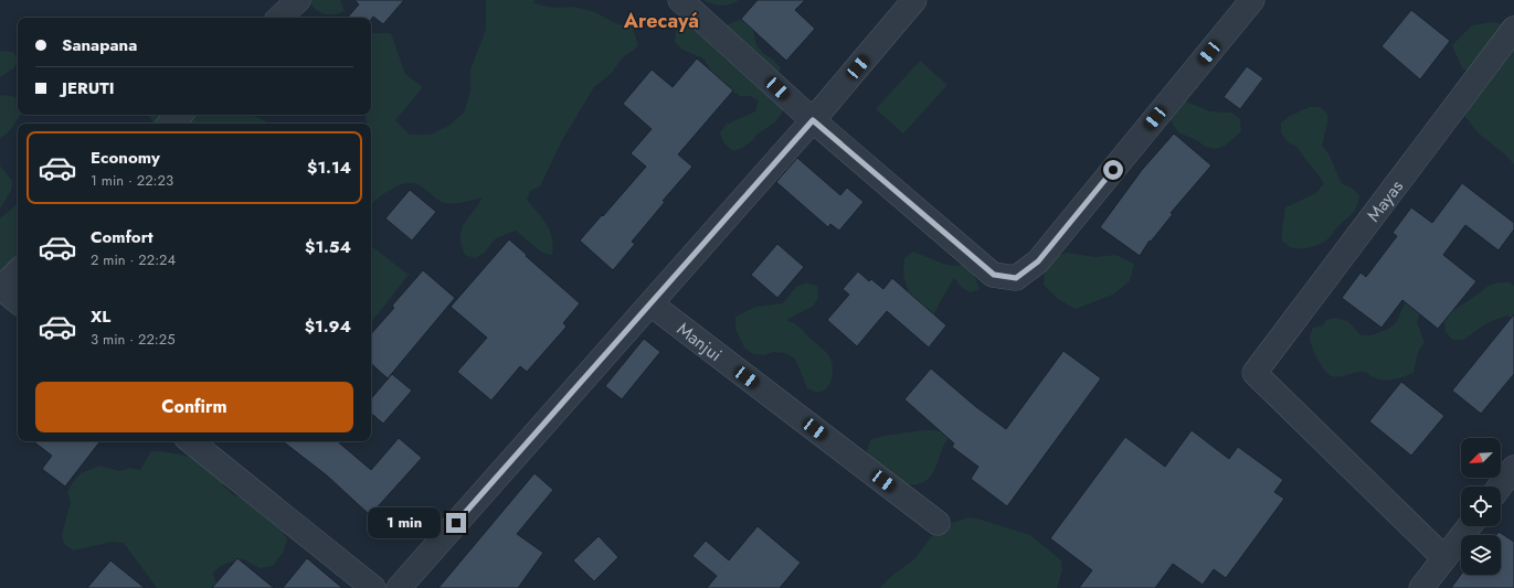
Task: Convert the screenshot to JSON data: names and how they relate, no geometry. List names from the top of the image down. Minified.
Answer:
{"streets":{"street":["Mayas","Manjui"]},"districts":["Arecayá"],"north":"bottom left","page":{"banner":["Sanapana","JERUTI"],"list":[{"name":"Economy","note":"1 min · 22:23","value":"$1.14"},{"name":"Comfort","note":"2 min · 22:24","value":"$1.54"},{"name":"XL","note":"3 min · 22:25","value":"$1.94"}],"buttons":"Confirm","bubble":"1 min"}}
